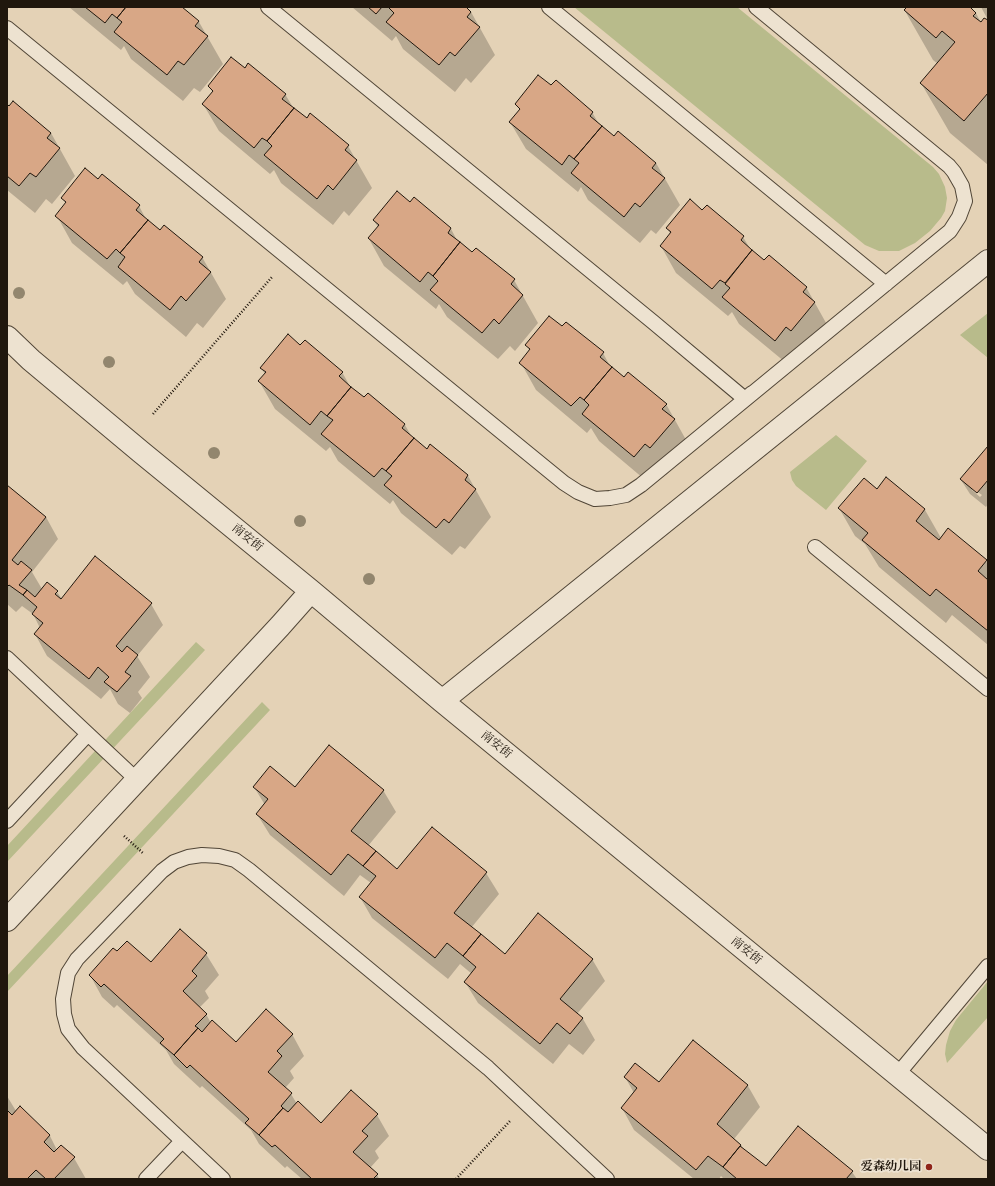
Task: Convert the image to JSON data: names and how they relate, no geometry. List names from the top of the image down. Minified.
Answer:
{"streets":{"street":["南安街"]},"places":["爱森幼儿园"]}
